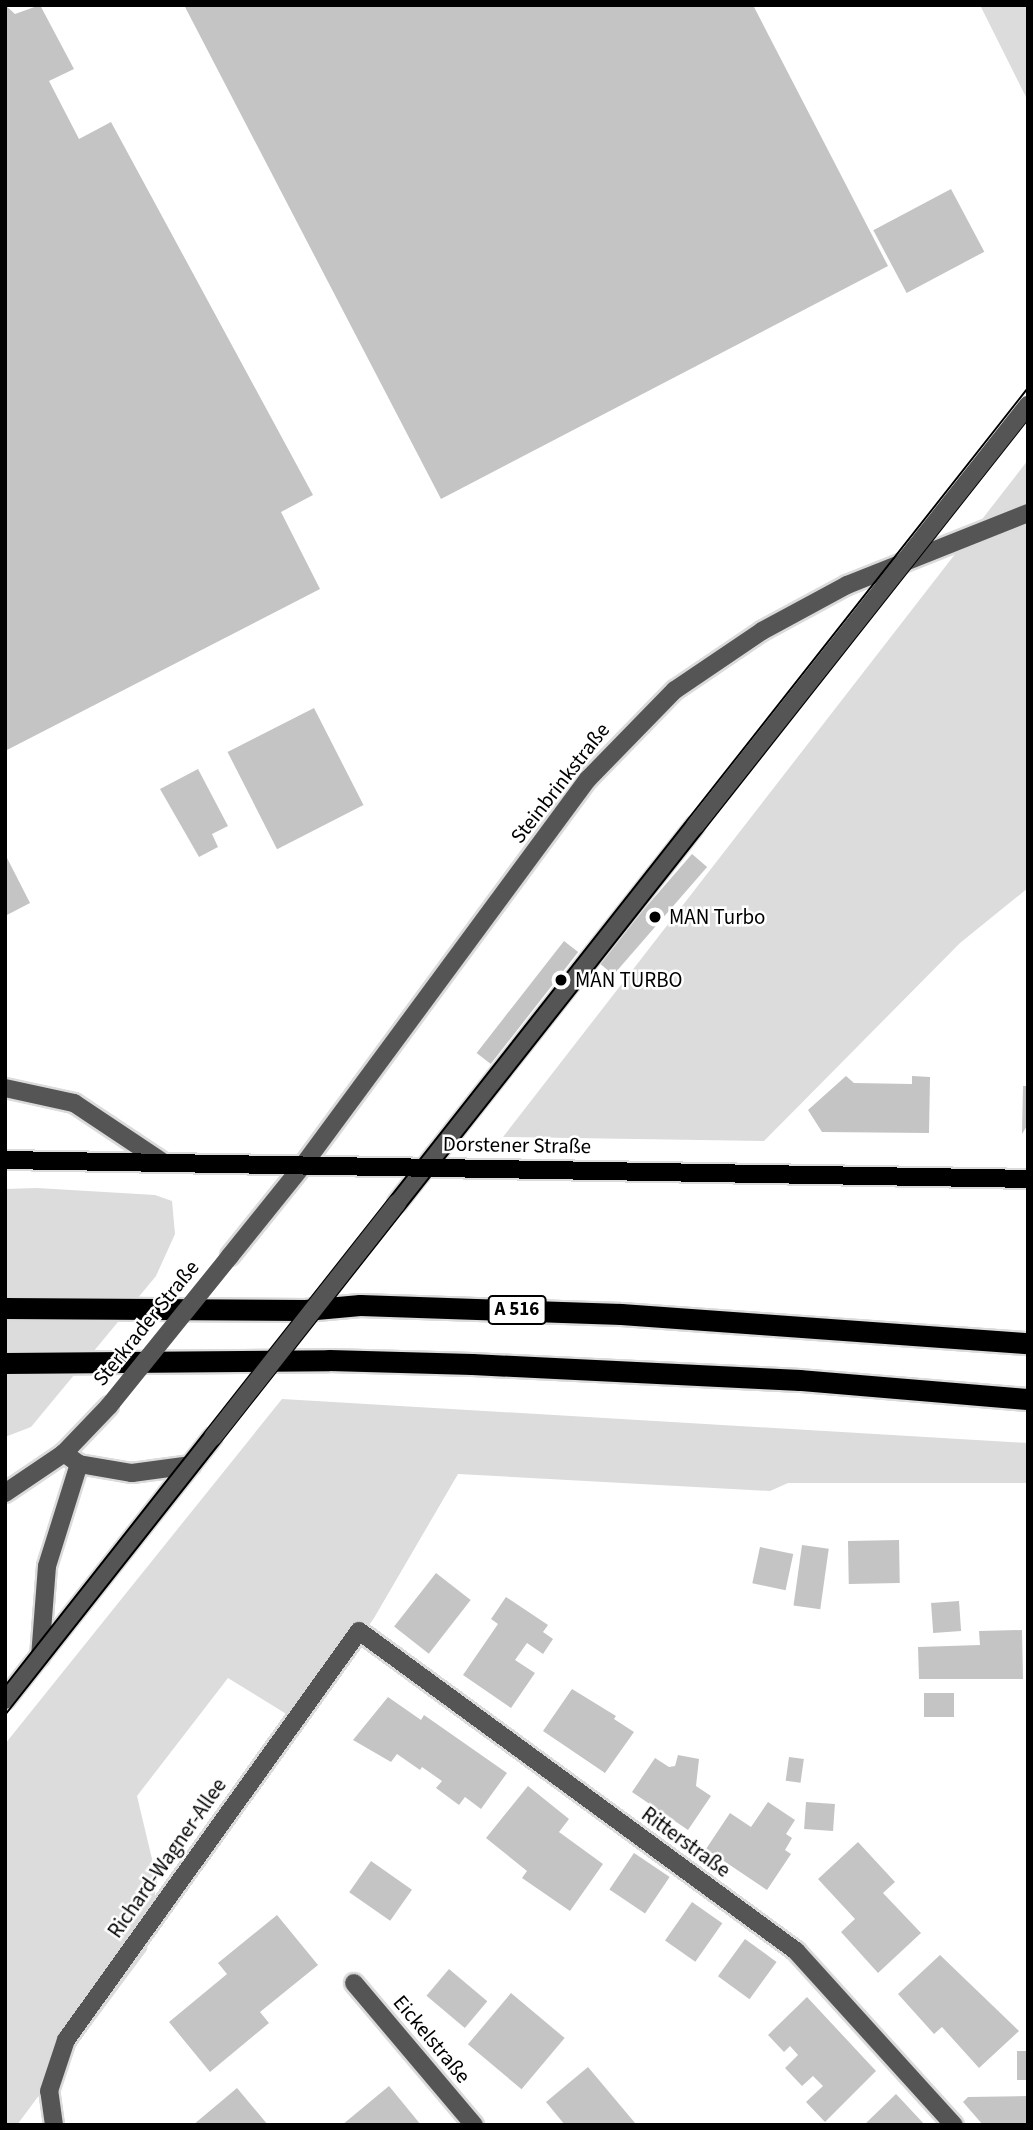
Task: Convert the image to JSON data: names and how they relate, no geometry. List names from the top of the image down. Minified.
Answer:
{"streets":{"highway":["A 516"],"main road":["Dorstener Straße"],"street":["Steinbrinkstraße","Sterkrader Straße","Ritterstraße","Richard-Wagner-Allee","Eickelstraße"]},"crossings":[["Steinbrinkstraße","Dorstener Straße"],["Steinbrinkstraße","Sterkrader Straße"],["Dorstener Straße","Sterkrader Straße"],["Ritterstraße","Richard-Wagner-Allee"]],"places":["MAN Turbo","MAN TURBO"]}
